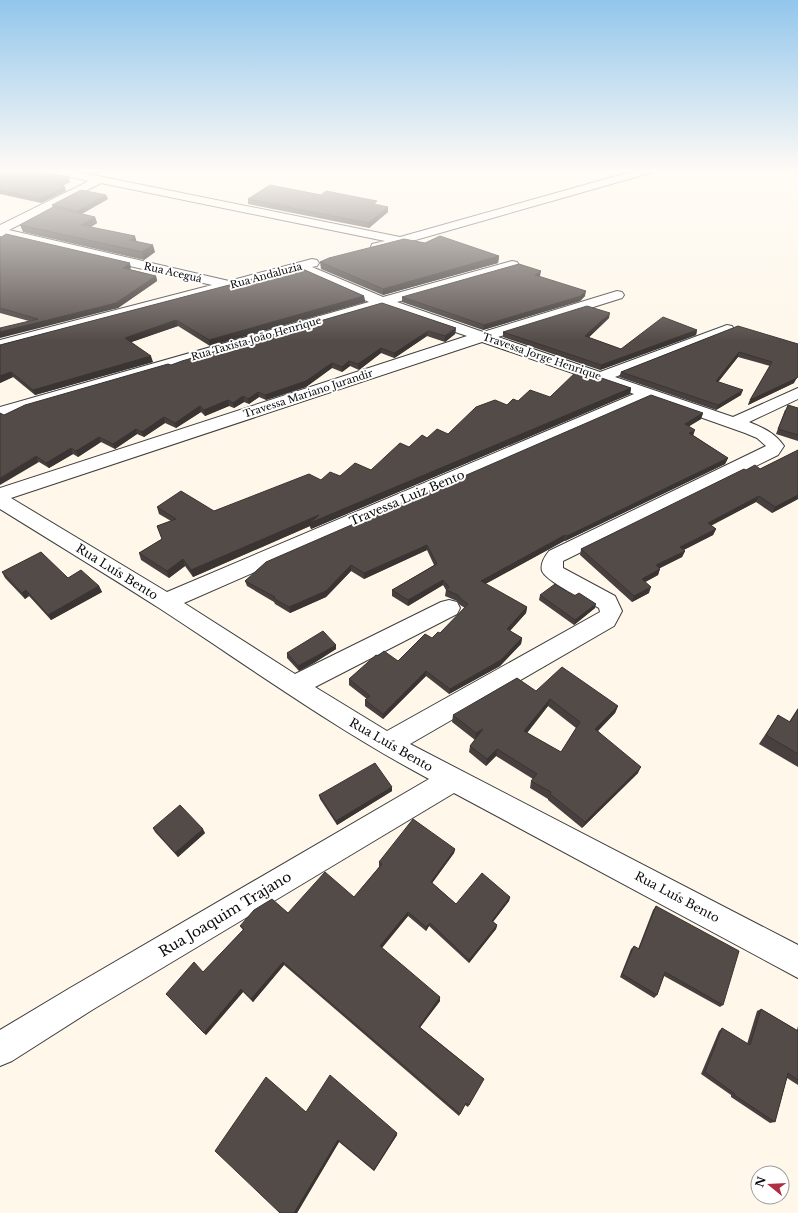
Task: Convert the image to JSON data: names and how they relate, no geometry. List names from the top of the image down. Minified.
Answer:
{"streets":{"street":["Rua Aceguá","Rua Andaluzia","Rua Taxista João Henrique","Travessa Jorge Henrique","Travessa Mariano Jurandir","Travessa Luiz Bento","Rua Luís Bento","Rua Joaquim Trajano"]},"crossings":[["Rua Aceguá","Rua Andaluzia"],["Rua Andaluzia","Travessa Jorge Henrique"],["Rua Taxista João Henrique","Travessa Jorge Henrique"],["Travessa Jorge Henrique","Travessa Mariano Jurandir"],["Travessa Jorge Henrique","Travessa Luiz Bento"],["Travessa Jorge Henrique","Rua Luís Bento"],["Travessa Luiz Bento","Rua Luís Bento"],["Rua Luís Bento","Rua Joaquim Trajano"]],"north":"left"}
